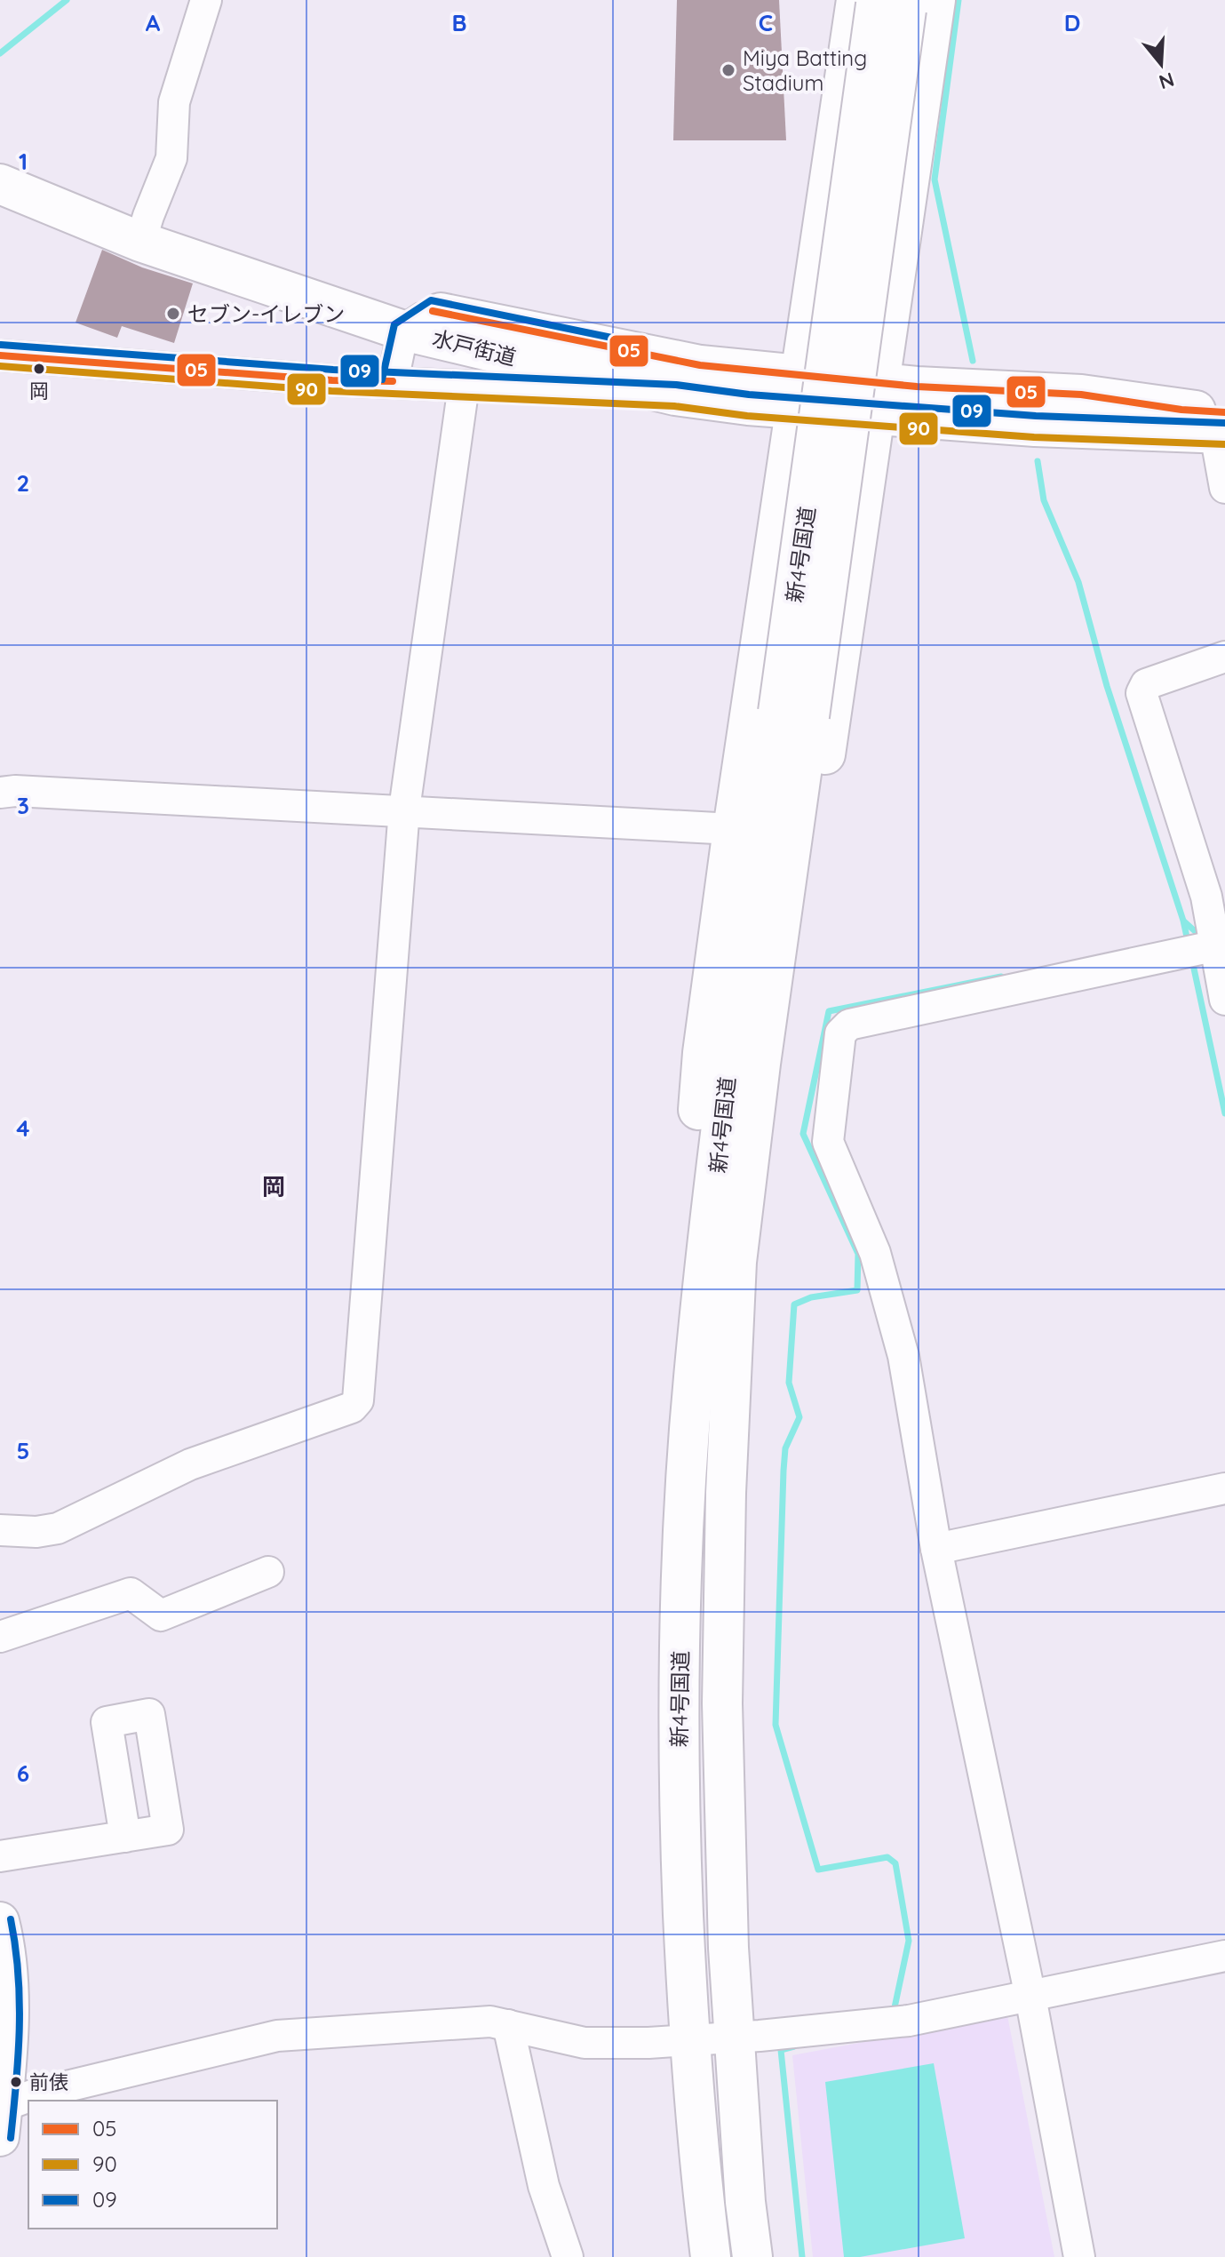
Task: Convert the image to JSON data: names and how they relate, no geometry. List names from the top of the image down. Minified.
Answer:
{"streets":{"highway":["水戸街道","新4号国道"]},"districts":["岡"],"places":["Miya Batting Stadium","セブン-イレブン","岡","前俵"],"lines":["transit line 09","transit line 05","transit line 90"],"legend":["05","90","09"],"north":"bottom","grid":{"columns":["A","B","C","D"],"rows":["1","2","3","4","5","6"]}}
